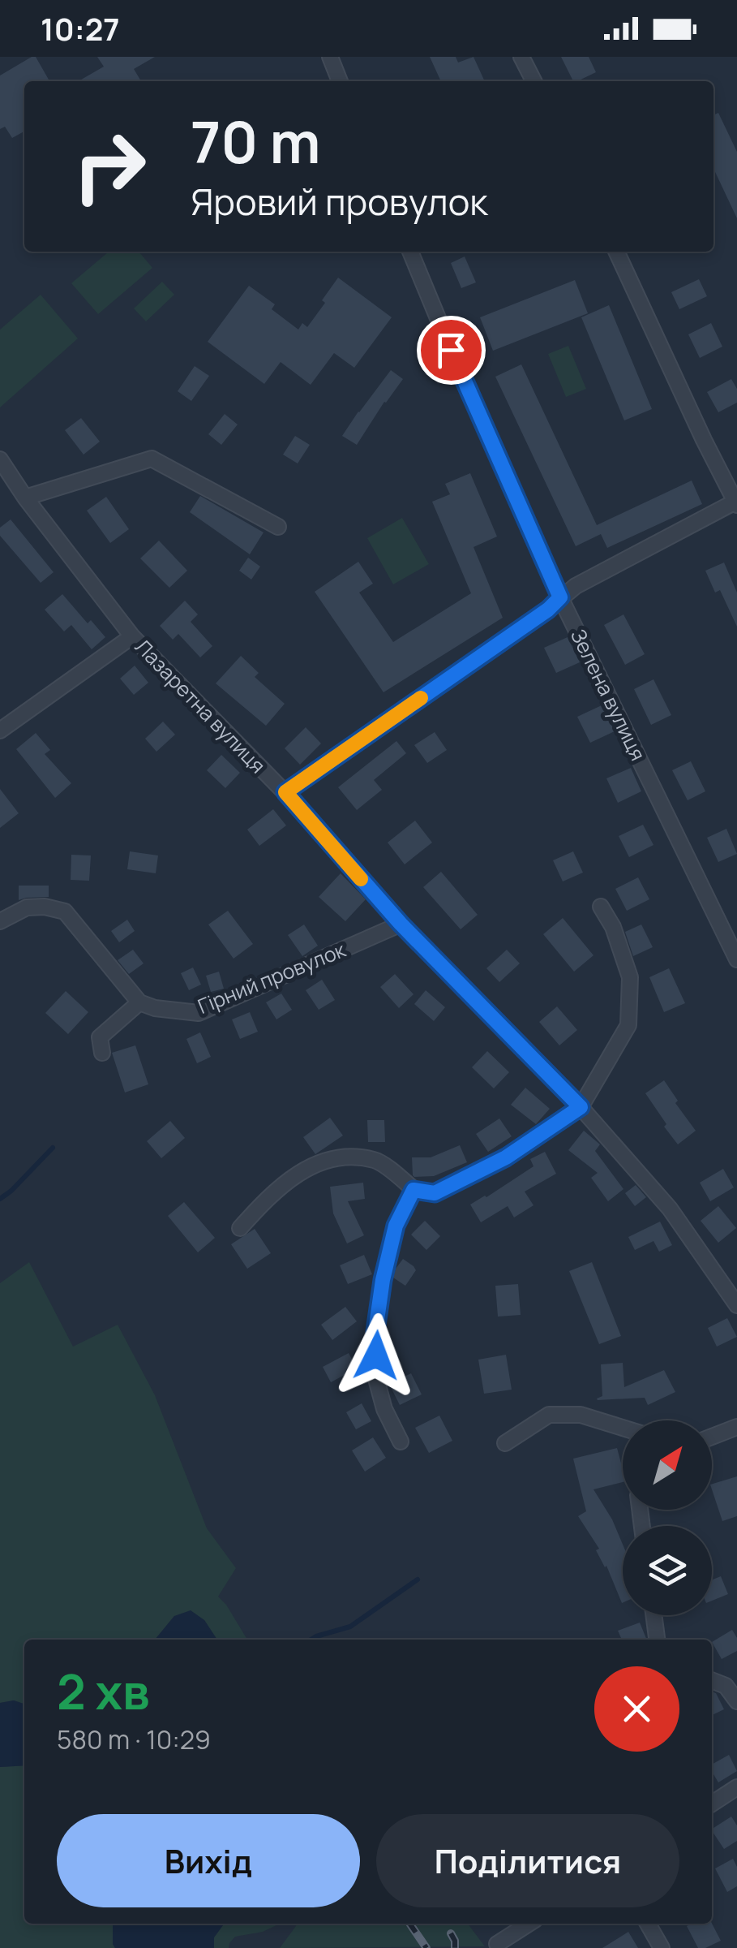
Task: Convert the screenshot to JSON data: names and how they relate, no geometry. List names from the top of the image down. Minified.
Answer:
{"streets":{"street":["Зелена вулиця","Лазаретна вулиця","Гірний провулок"]},"crossings":[["Лазаретна вулиця","Гірний провулок"]],"north":"top right","page":{"status":"10:27","turn":["70 m","Яровий провулок"],"heading":["2 хв","580 m · 10:29"],"buttons":["Вихід","Поділитися"]}}
